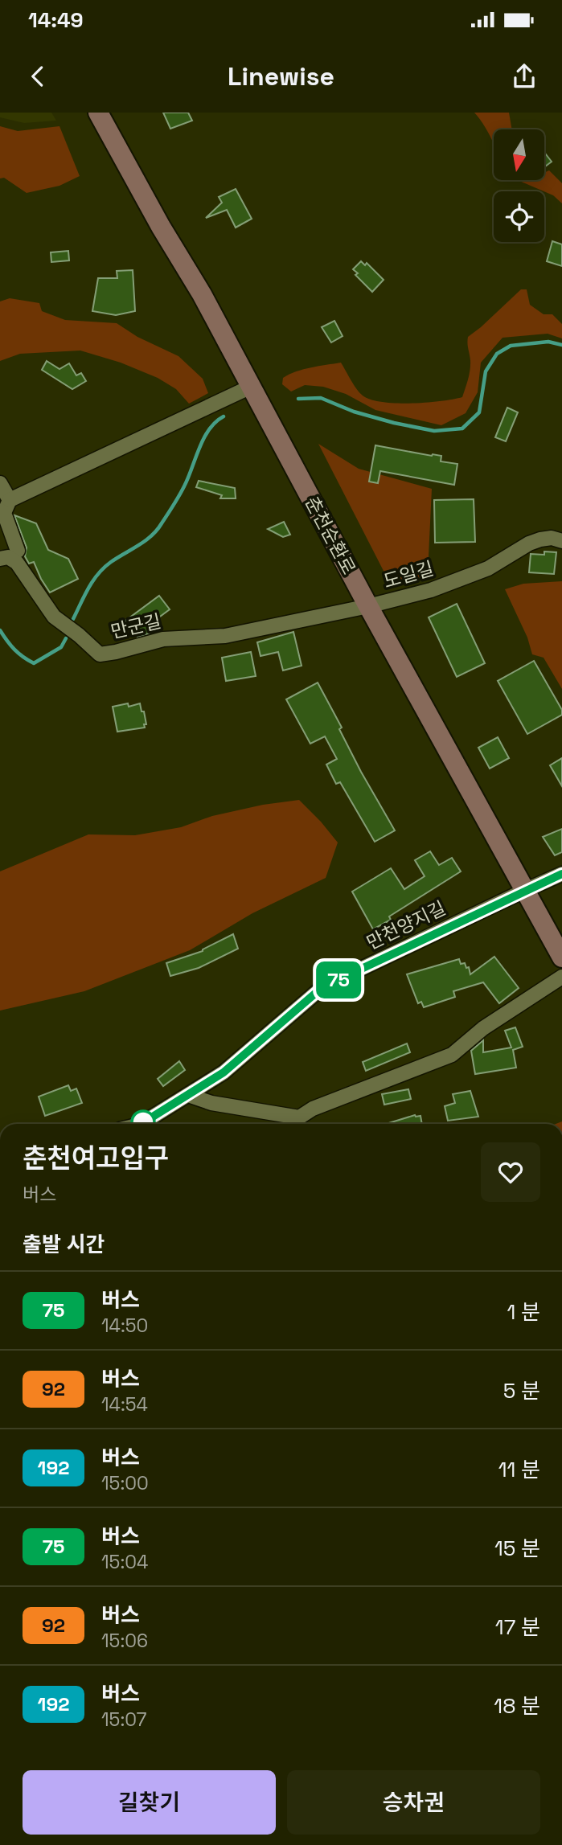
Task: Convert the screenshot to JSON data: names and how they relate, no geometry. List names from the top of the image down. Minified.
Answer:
{"streets":{"street":["춘천순환로","도일길","만군길","만천양지길"]},"crossings":[["춘천순환로","도일길"],["춘천순환로","만천양지길"],["도일길","만군길"]],"lines":["bus line 75"],"north":"bottom","page":{"status":"14:49","header":"Linewise","on_map":"75","heading":[["춘천여고입구","버스"],"출발 시간"],"list":[{"mark":"75","name":"버스","note":"14:50","value":"1 분"},{"mark":"92","name":"버스","note":"14:54","value":"5 분"},{"mark":"192","name":"버스","note":"15:00","value":"11 분"},{"mark":"75","name":"버스","note":"15:04","value":"15 분"},{"mark":"92","name":"버스","note":"15:06","value":"17 분"},{"mark":"192","name":"버스","note":"15:07","value":"18 분"}],"buttons":["길찾기","승차권"]}}
